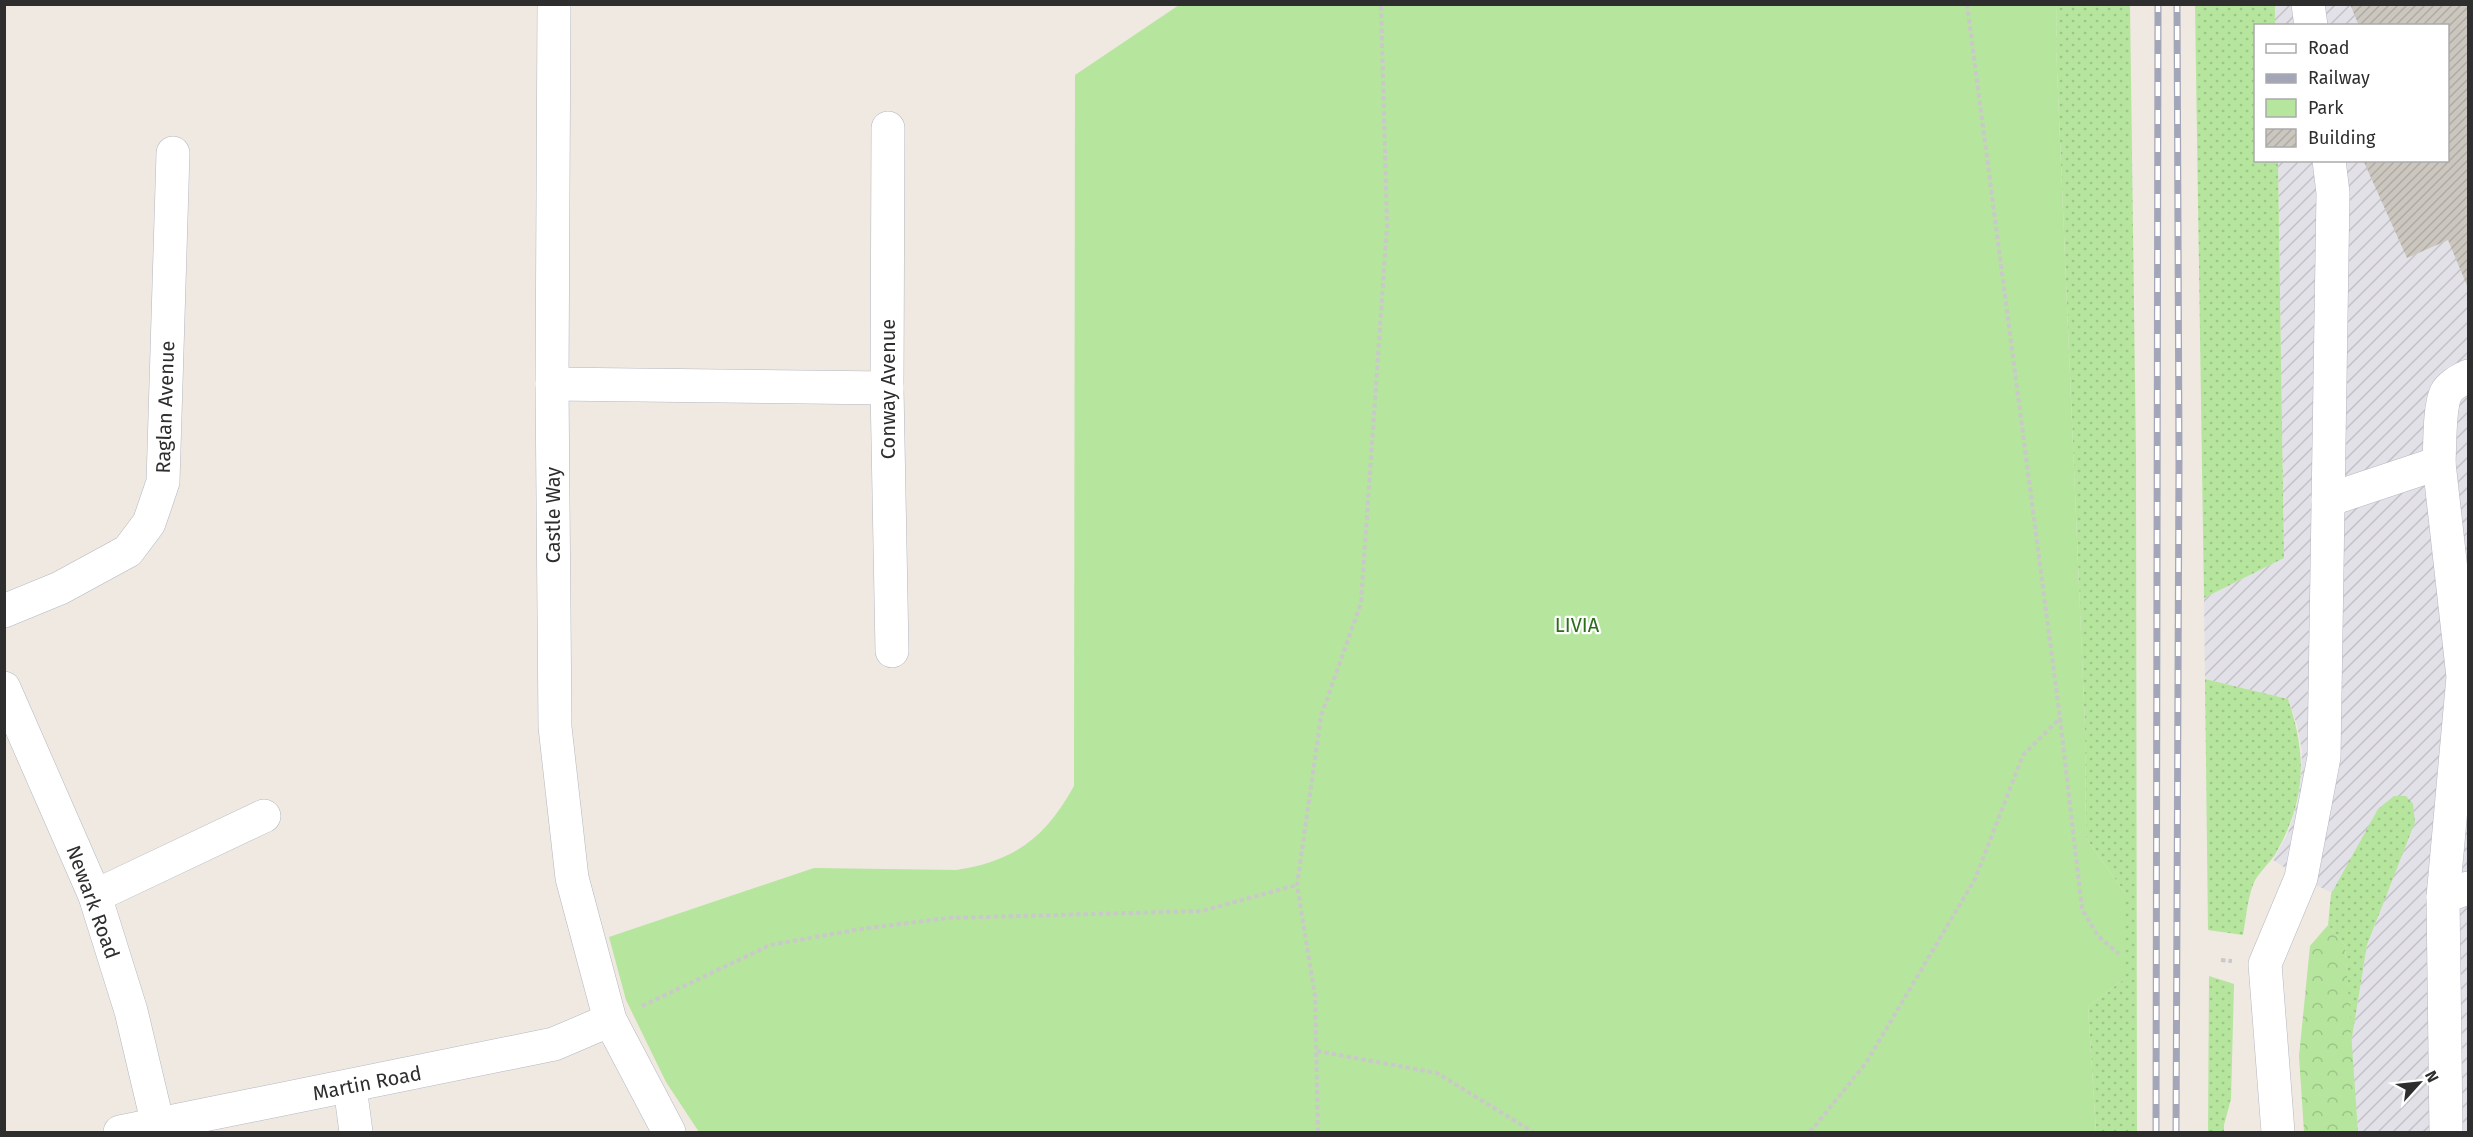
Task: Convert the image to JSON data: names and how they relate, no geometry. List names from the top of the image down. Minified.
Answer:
{"streets":{"street":["Conway Avenue","Raglan Avenue","Castle Way","Newark Road","Martin Road"]},"crossings":[["Castle Way","Martin Road"],["Newark Road","Martin Road"]],"parks":["LIVIA"],"legend":["Road","Railway","Park","Building"],"north":"top right"}
